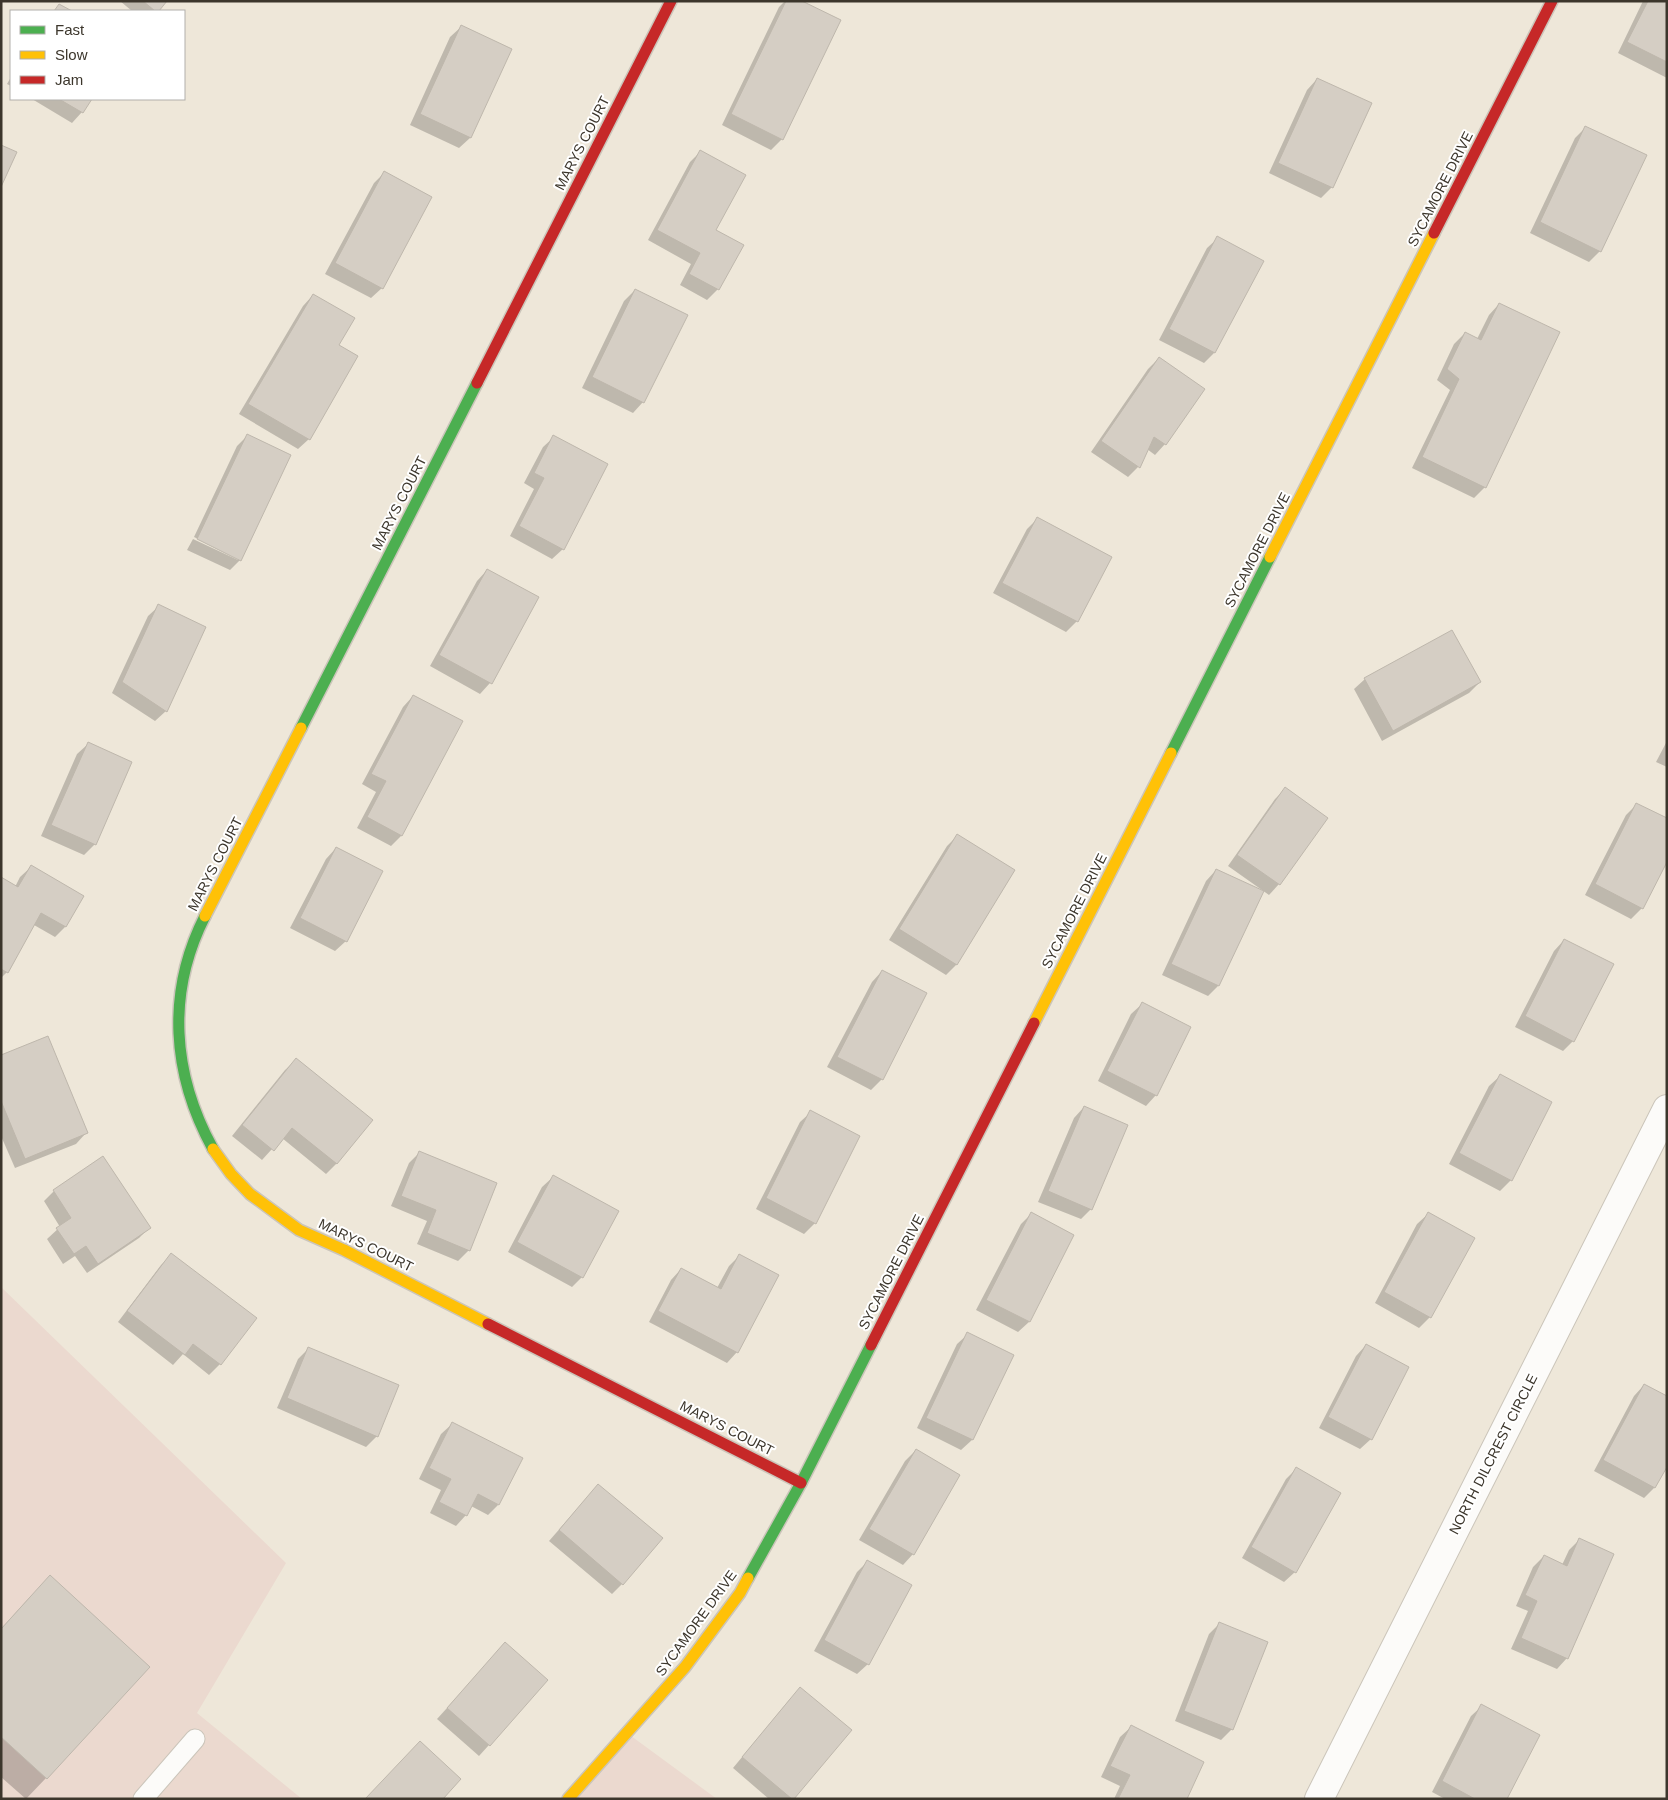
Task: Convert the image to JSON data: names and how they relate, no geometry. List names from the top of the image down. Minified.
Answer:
{"streets":{"street":["MARYS COURT","SYCAMORE DRIVE","NORTH DILCREST CIRCLE"]},"crossings":[["MARYS COURT","SYCAMORE DRIVE"]],"legend":["Fast","Slow","Jam"]}
